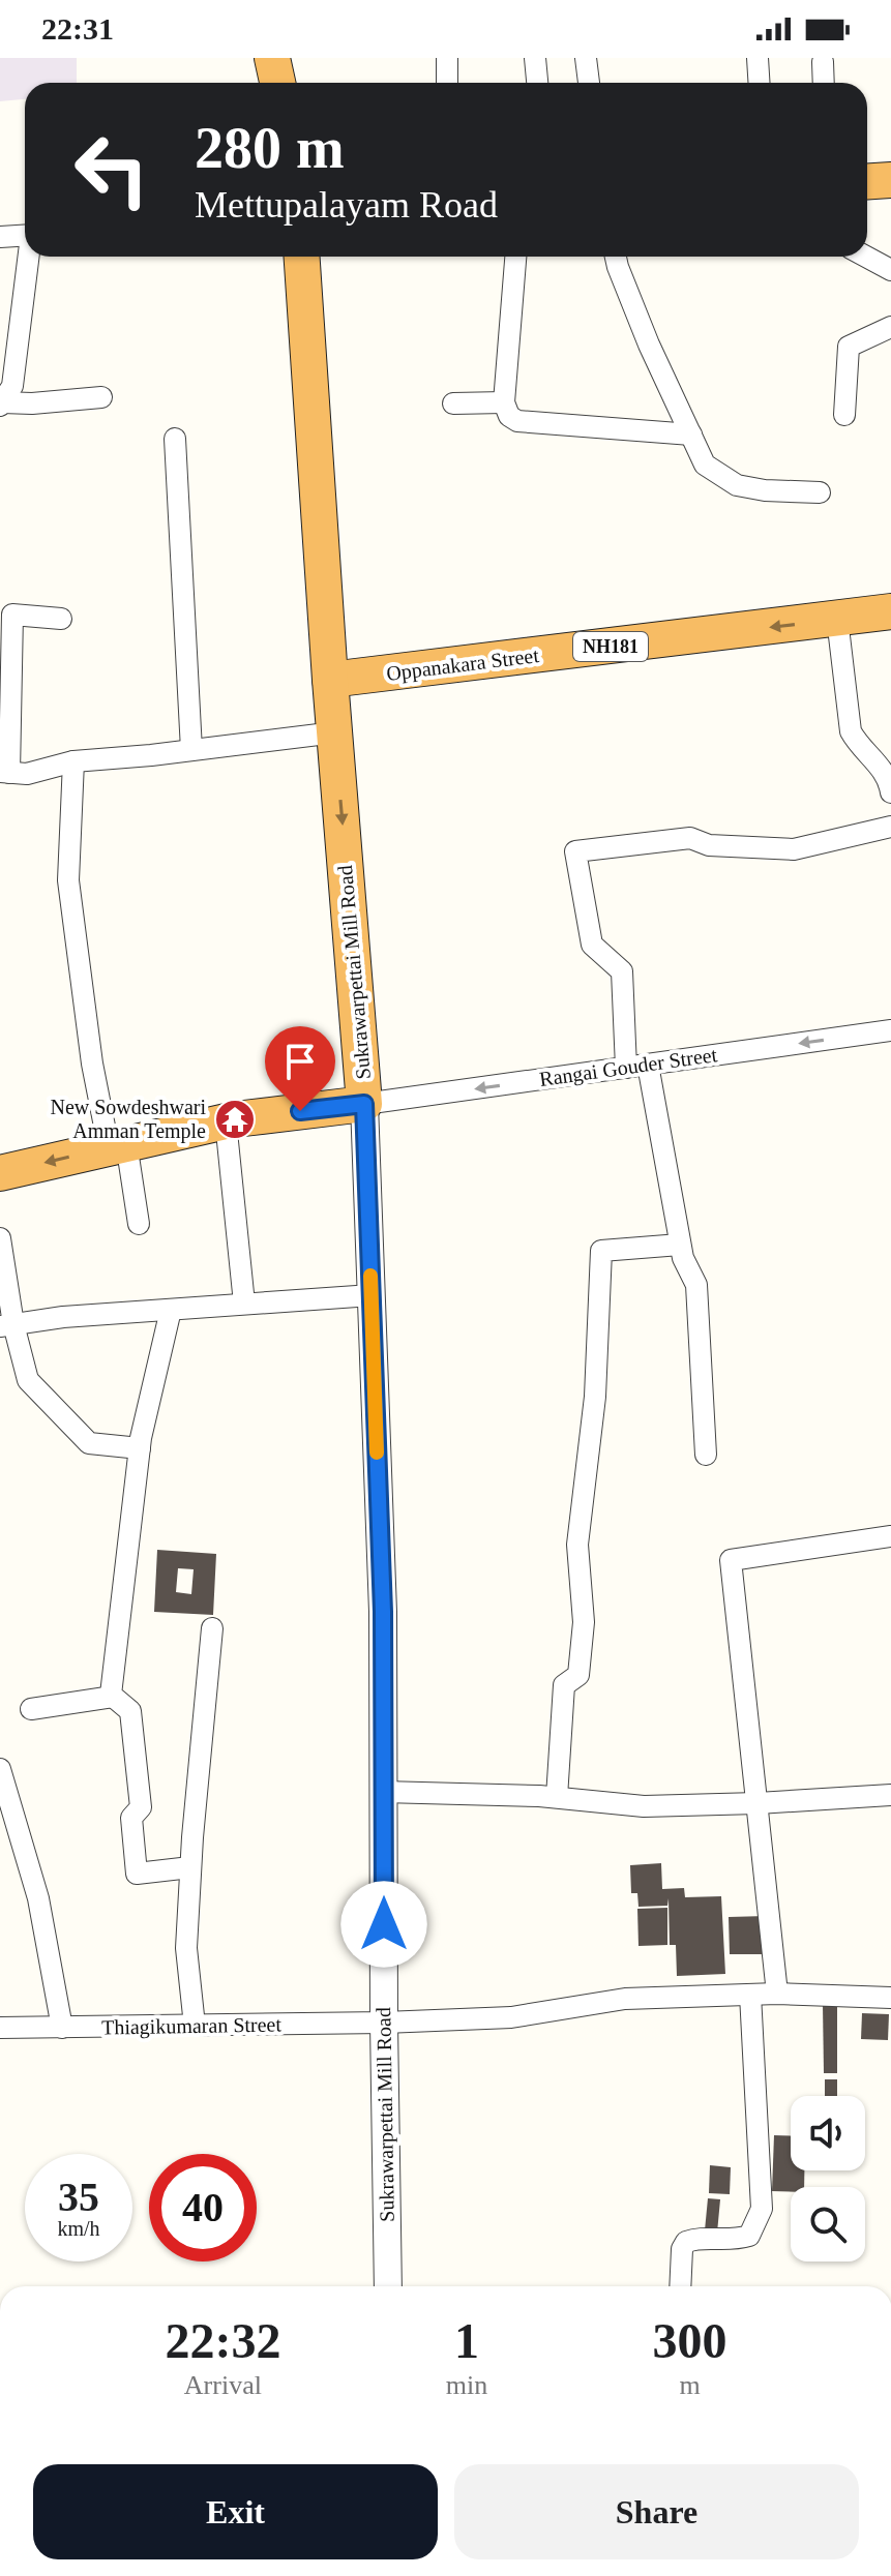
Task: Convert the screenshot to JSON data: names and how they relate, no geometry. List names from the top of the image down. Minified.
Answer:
{"streets":{"highway":["NH181","Oppanakara Street","Sukrawarpettai Mill Road"],"street":["Rangai Gouder Street","Thiagikumaran Street"]},"crossings":[["Oppanakara Street","Sukrawarpettai Mill Road"],["Sukrawarpettai Mill Road","Rangai Gouder Street"],["Sukrawarpettai Mill Road","Thiagikumaran Street"]],"one_way":["Oppanakara Street","Rangai Gouder Street"],"places":{"temple":["New Sowdeshwari Amman Temple"]},"page":{"status":"22:31","turn":["280 m","Mettupalayam Road"],"speed":"35 km/h","limit":"40","eta":["22:32","Arrival","1","min","300","m"],"buttons":["Exit","Share"]}}
